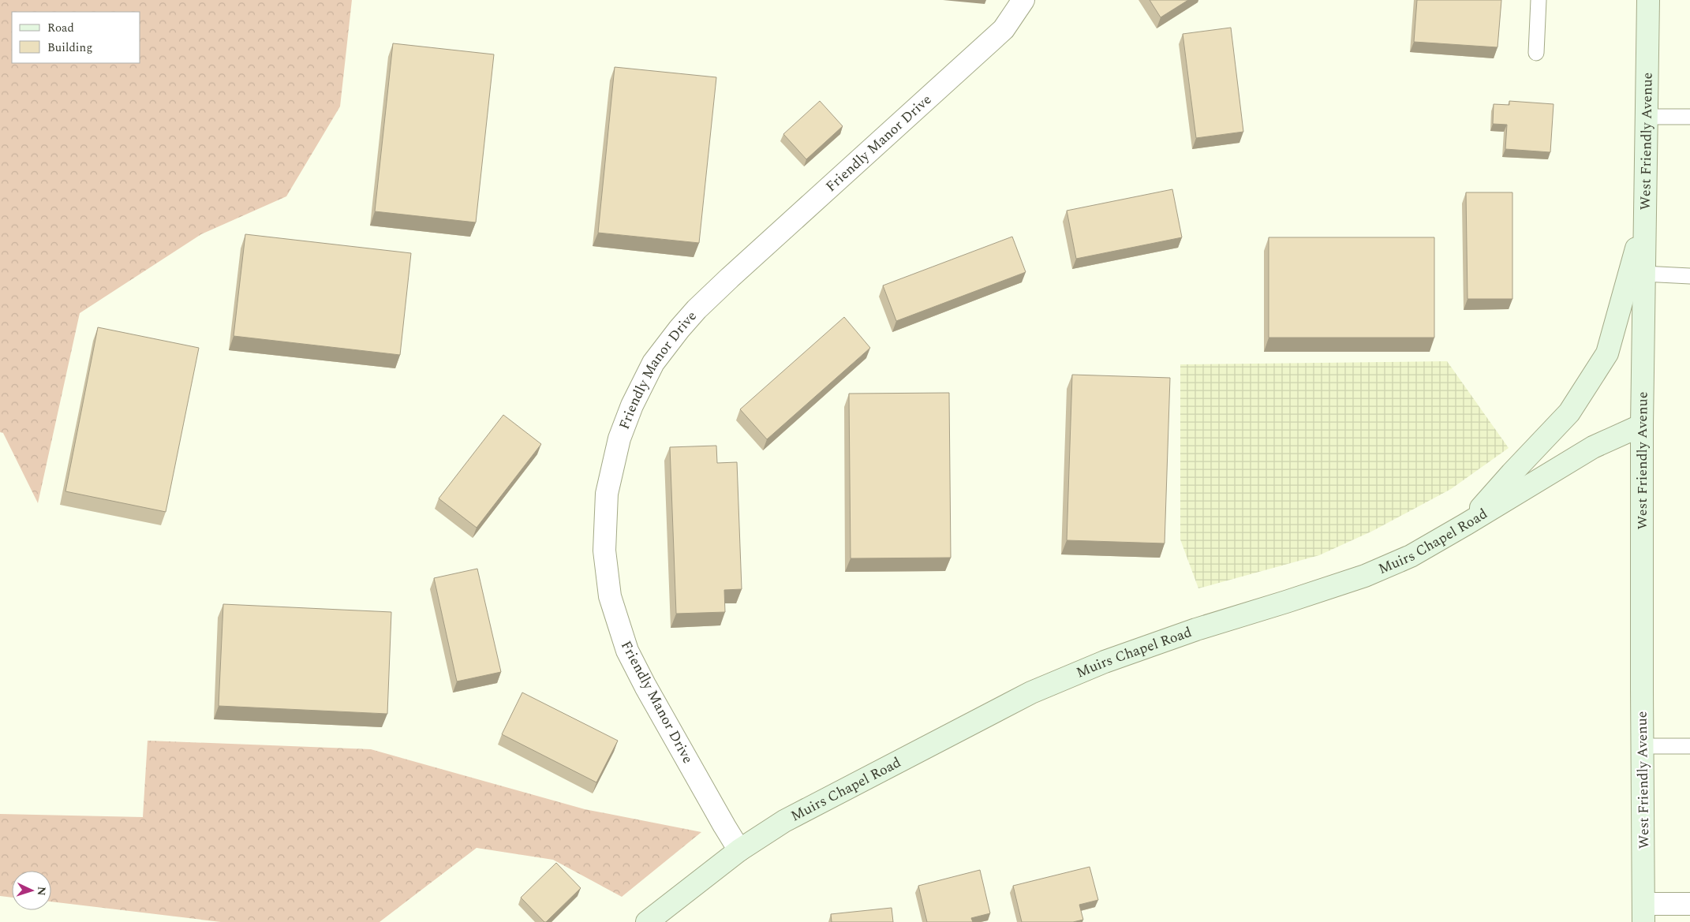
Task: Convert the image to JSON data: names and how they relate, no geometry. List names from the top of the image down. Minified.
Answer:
{"streets":{"main road":["West Friendly Avenue","Muirs Chapel Road"],"street":["Friendly Manor Drive"]},"crossings":[["West Friendly Avenue","Muirs Chapel Road"],["Friendly Manor Drive","Muirs Chapel Road"]],"legend":["Road","Building"],"north":"right"}
